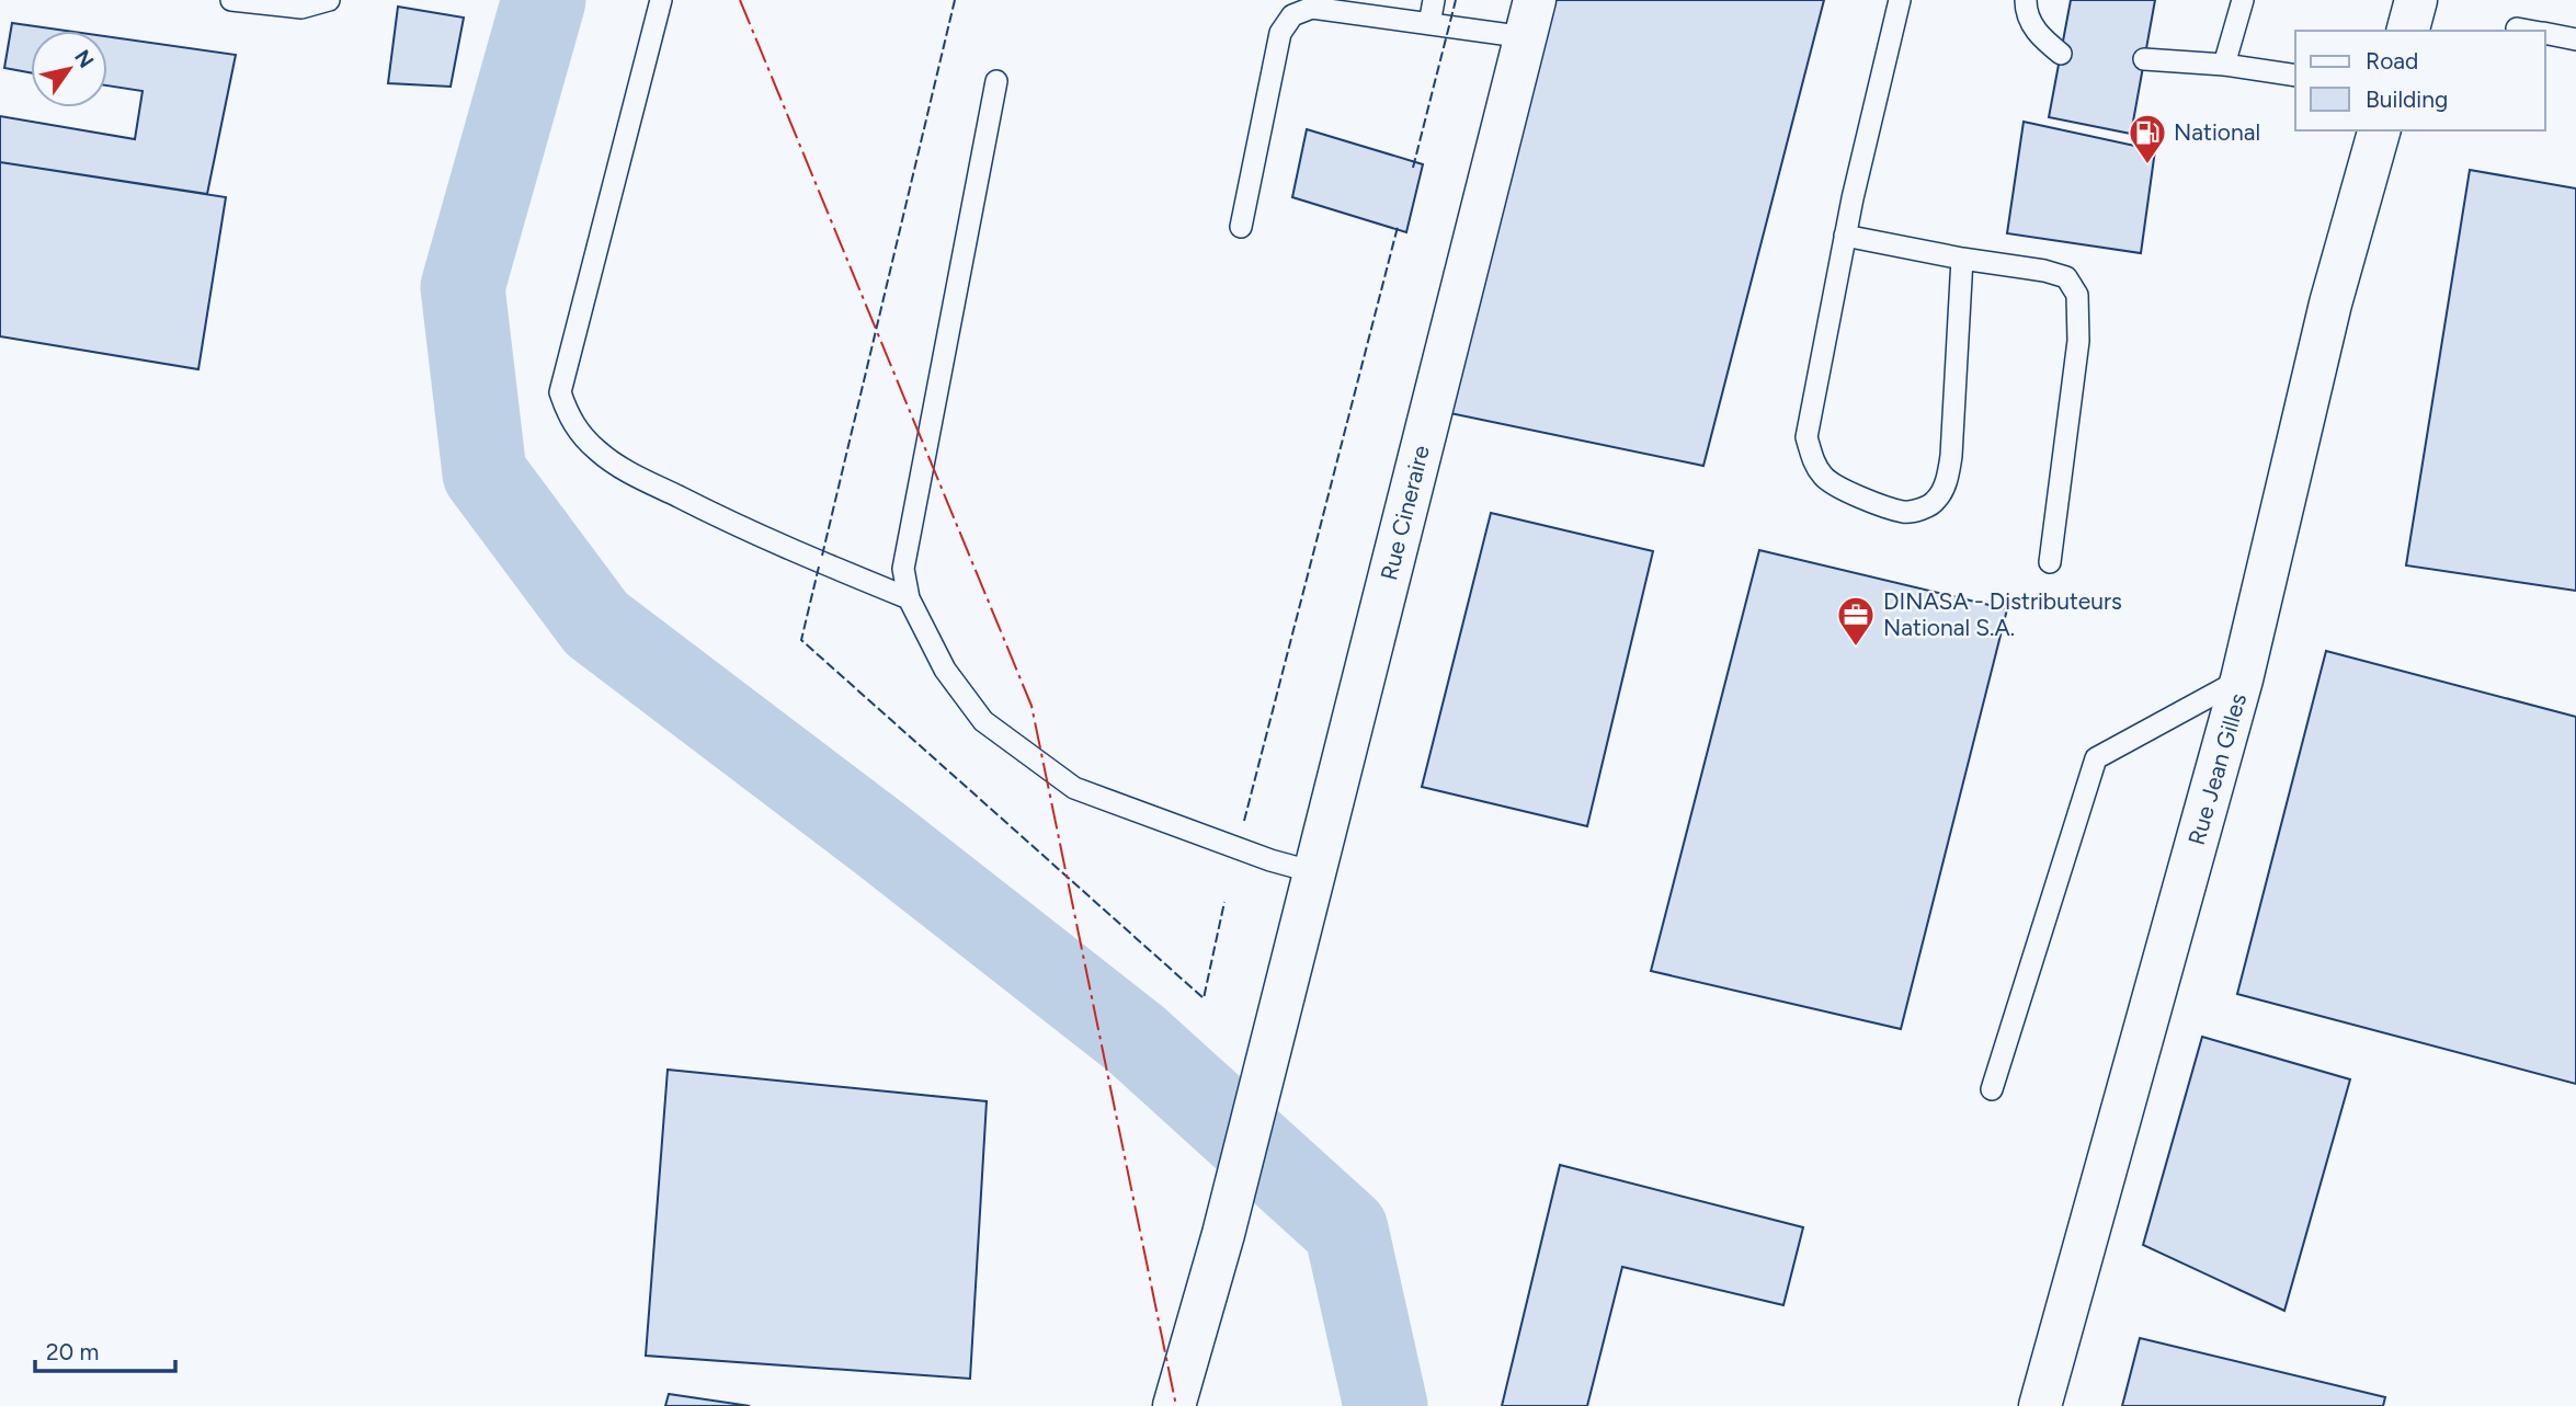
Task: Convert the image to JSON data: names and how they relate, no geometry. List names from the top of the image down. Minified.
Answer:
{"streets":{"street":["Rue Cineraire","Rue Jean Gilles"]},"places":{"fuel station":["National"],"office":["DINASA - Distributeurs National S.A."]},"legend":["Road","Building"],"scale_bar":"20 m","north":"top right"}
